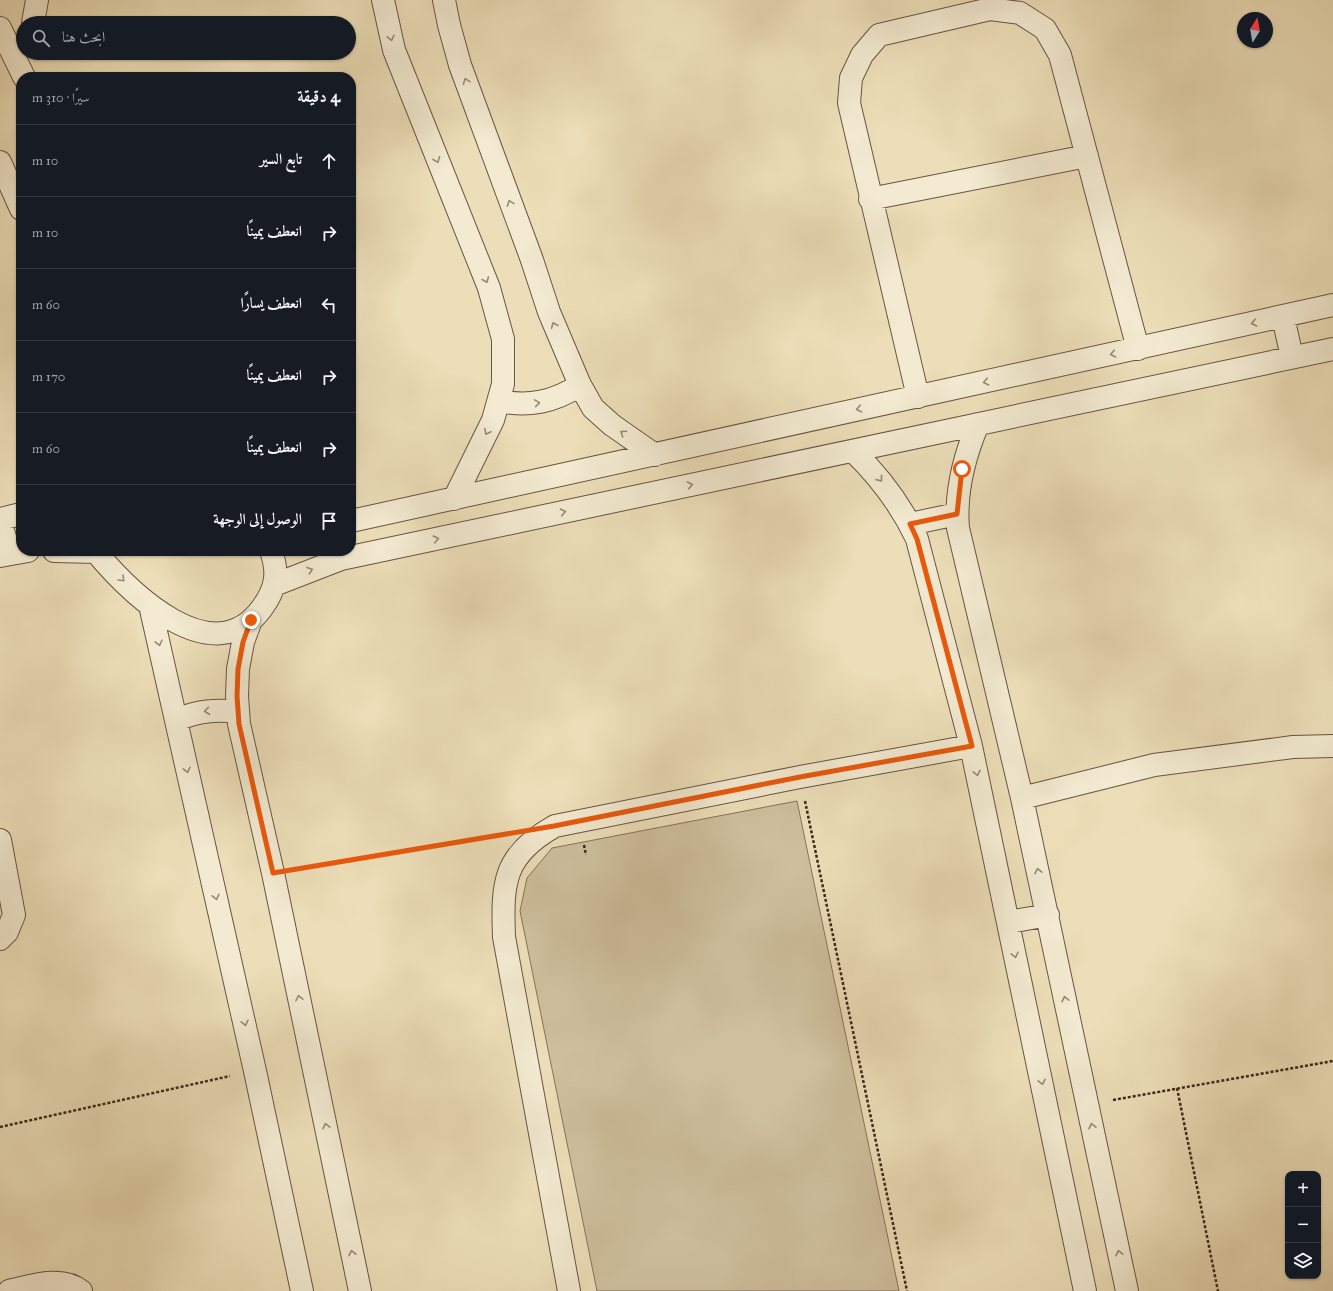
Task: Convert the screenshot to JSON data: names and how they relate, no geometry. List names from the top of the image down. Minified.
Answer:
{"north":"top","page":{"search":"ابحث هنا","heading":["4 دقيقة","سيرًا · 310 m"],"list":[["تابع السير","10 m"],["انعطف يمينًا","10 m"],["انعطف يسارًا","60 m"],["انعطف يمينًا","170 m"],["انعطف يمينًا","60 m"],"الوصول إلى الوجهة"],"map_buttons":["+","−"]}}
